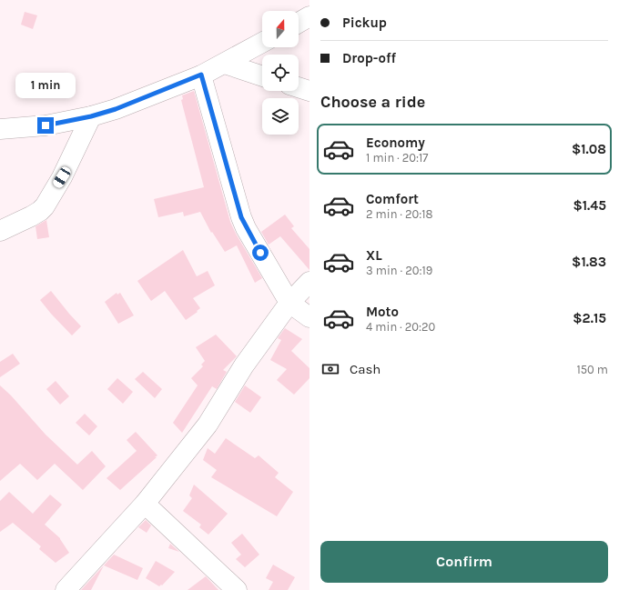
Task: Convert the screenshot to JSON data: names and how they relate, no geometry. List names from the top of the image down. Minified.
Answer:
{"north":"top","page":{"banner":["Pickup","Drop-off"],"bubble":"1 min","heading":"Choose a ride","list":[{"name":"Economy","note":"1 min · 20:17","value":"$1.08"},{"name":"Comfort","note":"2 min · 20:18","value":"$1.45"},{"name":"XL","note":"3 min · 20:19","value":"$1.83"},{"name":"Moto","note":"4 min · 20:20","value":"$2.15"}],"pay":["Cash","150 m"],"buttons":"Confirm"}}
